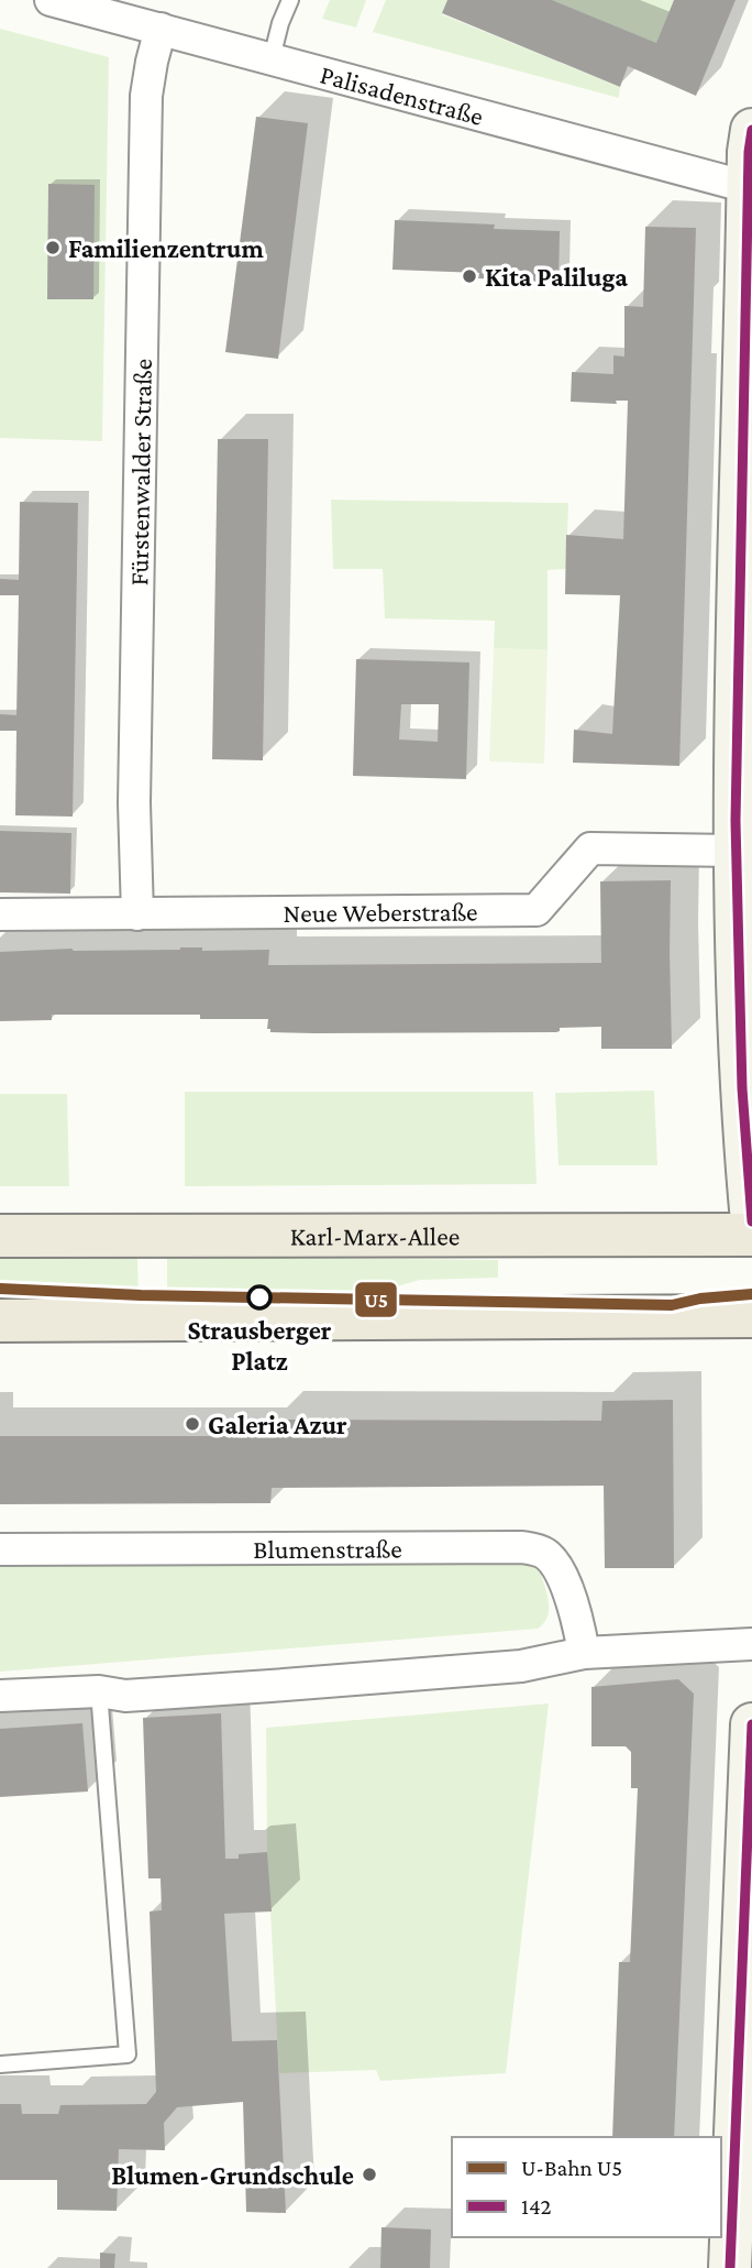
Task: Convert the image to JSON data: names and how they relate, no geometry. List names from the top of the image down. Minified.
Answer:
{"streets":{"main road":["Karl-Marx-Allee"],"street":["Palisadenstraße","Fürstenwalder Straße","Neue Weberstraße","Blumenstraße"]},"crossings":[["Palisadenstraße","Fürstenwalder Straße"],["Fürstenwalder Straße","Neue Weberstraße"]],"places":["Familienzentrum","Kita Paliluga","Strausberger Platz","Galeria Azur","Blumen-Grundschule"],"lines":["transit line 142","metro line U5"],"legend":["U-Bahn U5","142"]}
